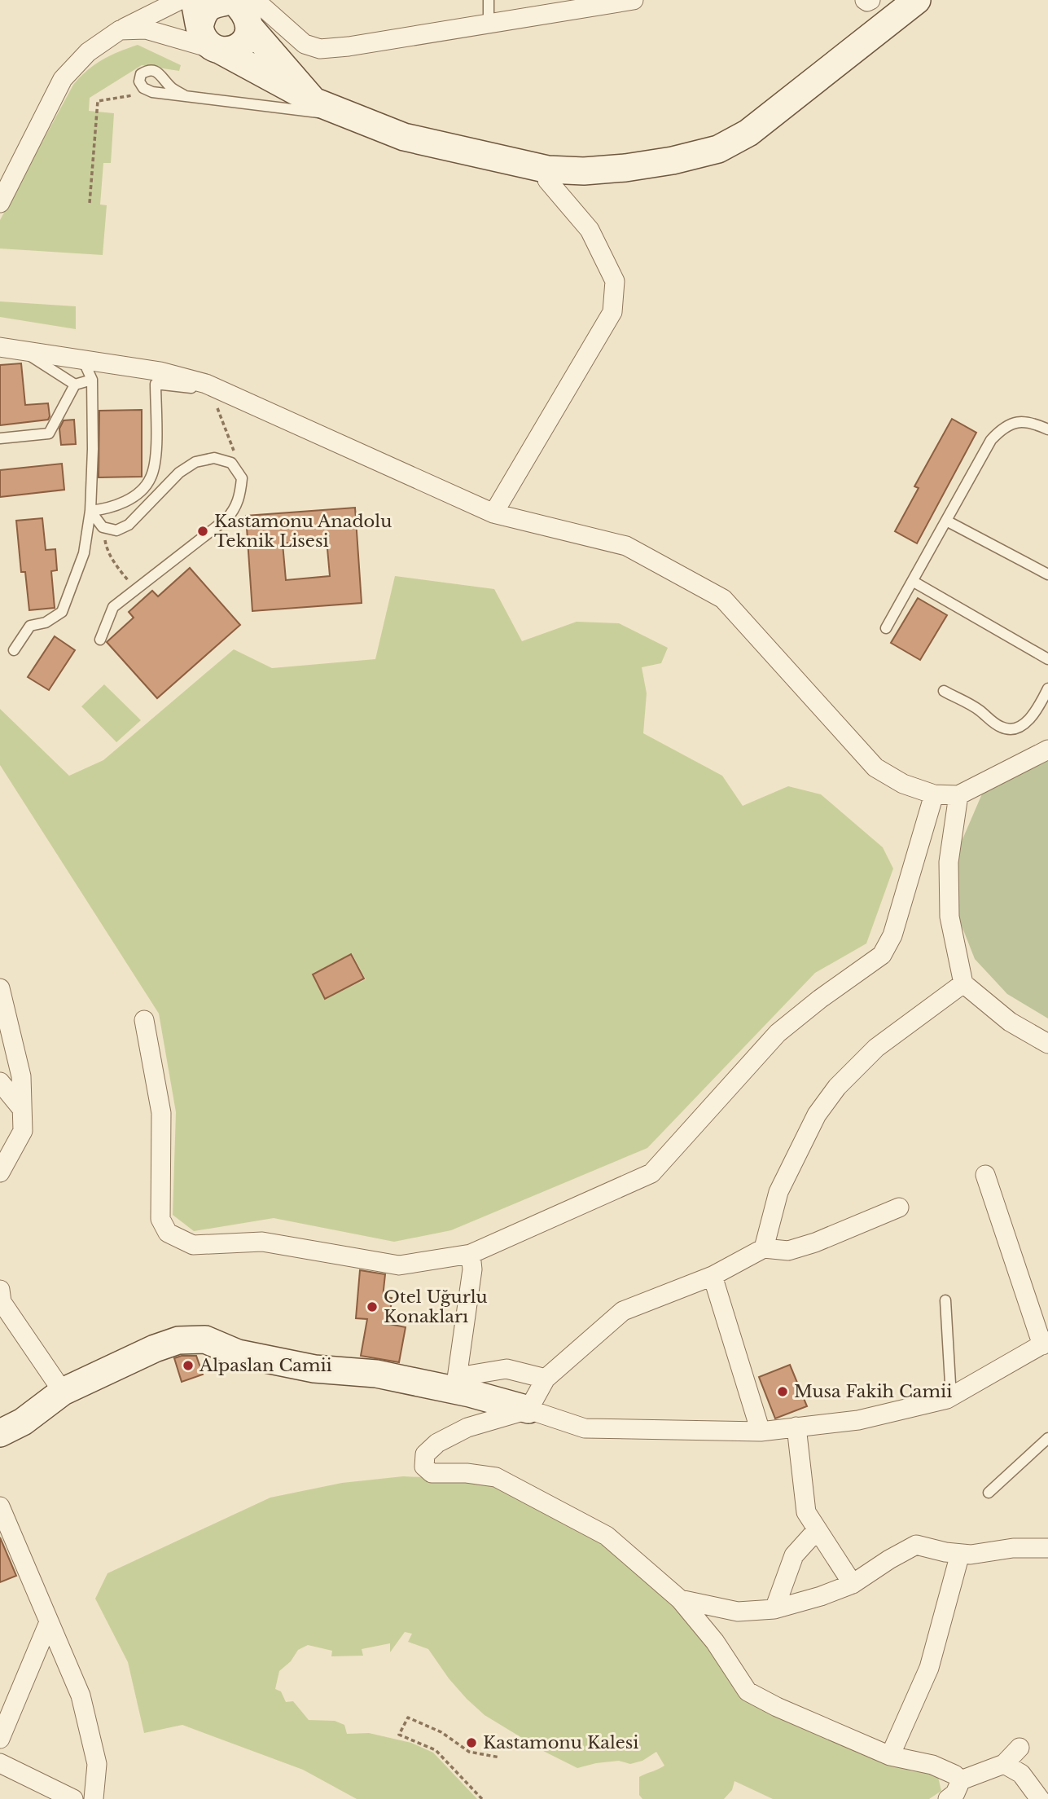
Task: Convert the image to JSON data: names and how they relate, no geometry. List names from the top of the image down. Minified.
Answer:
{"places":["Kastamonu Anadolu Teknik Lisesi","Otel Uğurlu Konakları","Alpaslan Camii","Musa Fakih Camii","Kastamonu Kalesi"]}
